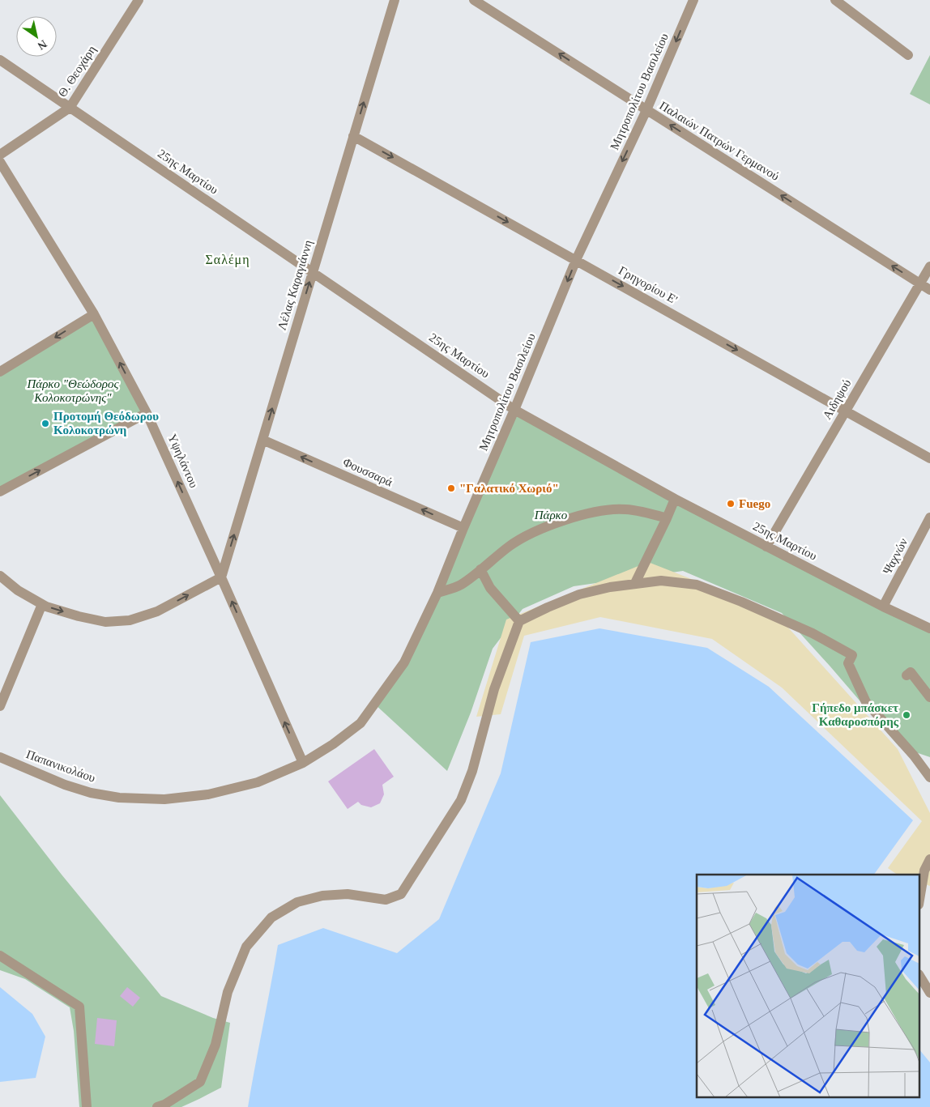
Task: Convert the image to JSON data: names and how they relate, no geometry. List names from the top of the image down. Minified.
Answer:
{"streets":{"street":["Θ. Θεοχάρη","Μητροπολίτου Βασιλείου","Παλαιών Πατρών Γερμανού","25ης Μαρτίου","Λέλας Καραγιάννη","Γρηγορίου Ε'","Αιδηψού","Υψηλάντου","Φουσσαρά","Ψαχνών","Παπανικολάου"]},"crossings":[["Θ. Θεοχάρη","25ης Μαρτίου"],["Μητροπολίτου Βασιλείου","Παλαιών Πατρών Γερμανού"],["Μητροπολίτου Βασιλείου","25ης Μαρτίου"],["Μητροπολίτου Βασιλείου","Γρηγορίου Ε'"],["Μητροπολίτου Βασιλείου","Υψηλάντου"],["Μητροπολίτου Βασιλείου","Φουσσαρά"],["Μητροπολίτου Βασιλείου","Παπανικολάου"],["Παλαιών Πατρών Γερμανού","Αιδηψού"],["25ης Μαρτίου","Λέλας Καραγιάννη"],["25ης Μαρτίου","Αιδηψού"],["25ης Μαρτίου","Ψαχνών"],["Λέλας Καραγιάννη","Γρηγορίου Ε'"],["Λέλας Καραγιάννη","Υψηλάντου"],["Λέλας Καραγιάννη","Φουσσαρά"],["Γρηγορίου Ε'","Αιδηψού"],["Υψηλάντου","Παπανικολάου"]],"one_way":["Μητροπολίτου Βασιλείου","Παλαιών Πατρών Γερμανού","Λέλας Καραγιάννη","Γρηγορίου Ε'","Υψηλάντου","Φουσσαρά"],"districts":["Σαλέμη"],"parks":["Πάρκο \"Θεώδορος Κολοκοτρώνης\"","Πάρκο"],"places":["Προτομή Θεόδωρου Κολοκοτρώνη","\"Γαλατικό Χωριό\"","Fuego","Γήπεδο μπάσκετ Καθαροσπόρης"],"north":"bottom right"}
